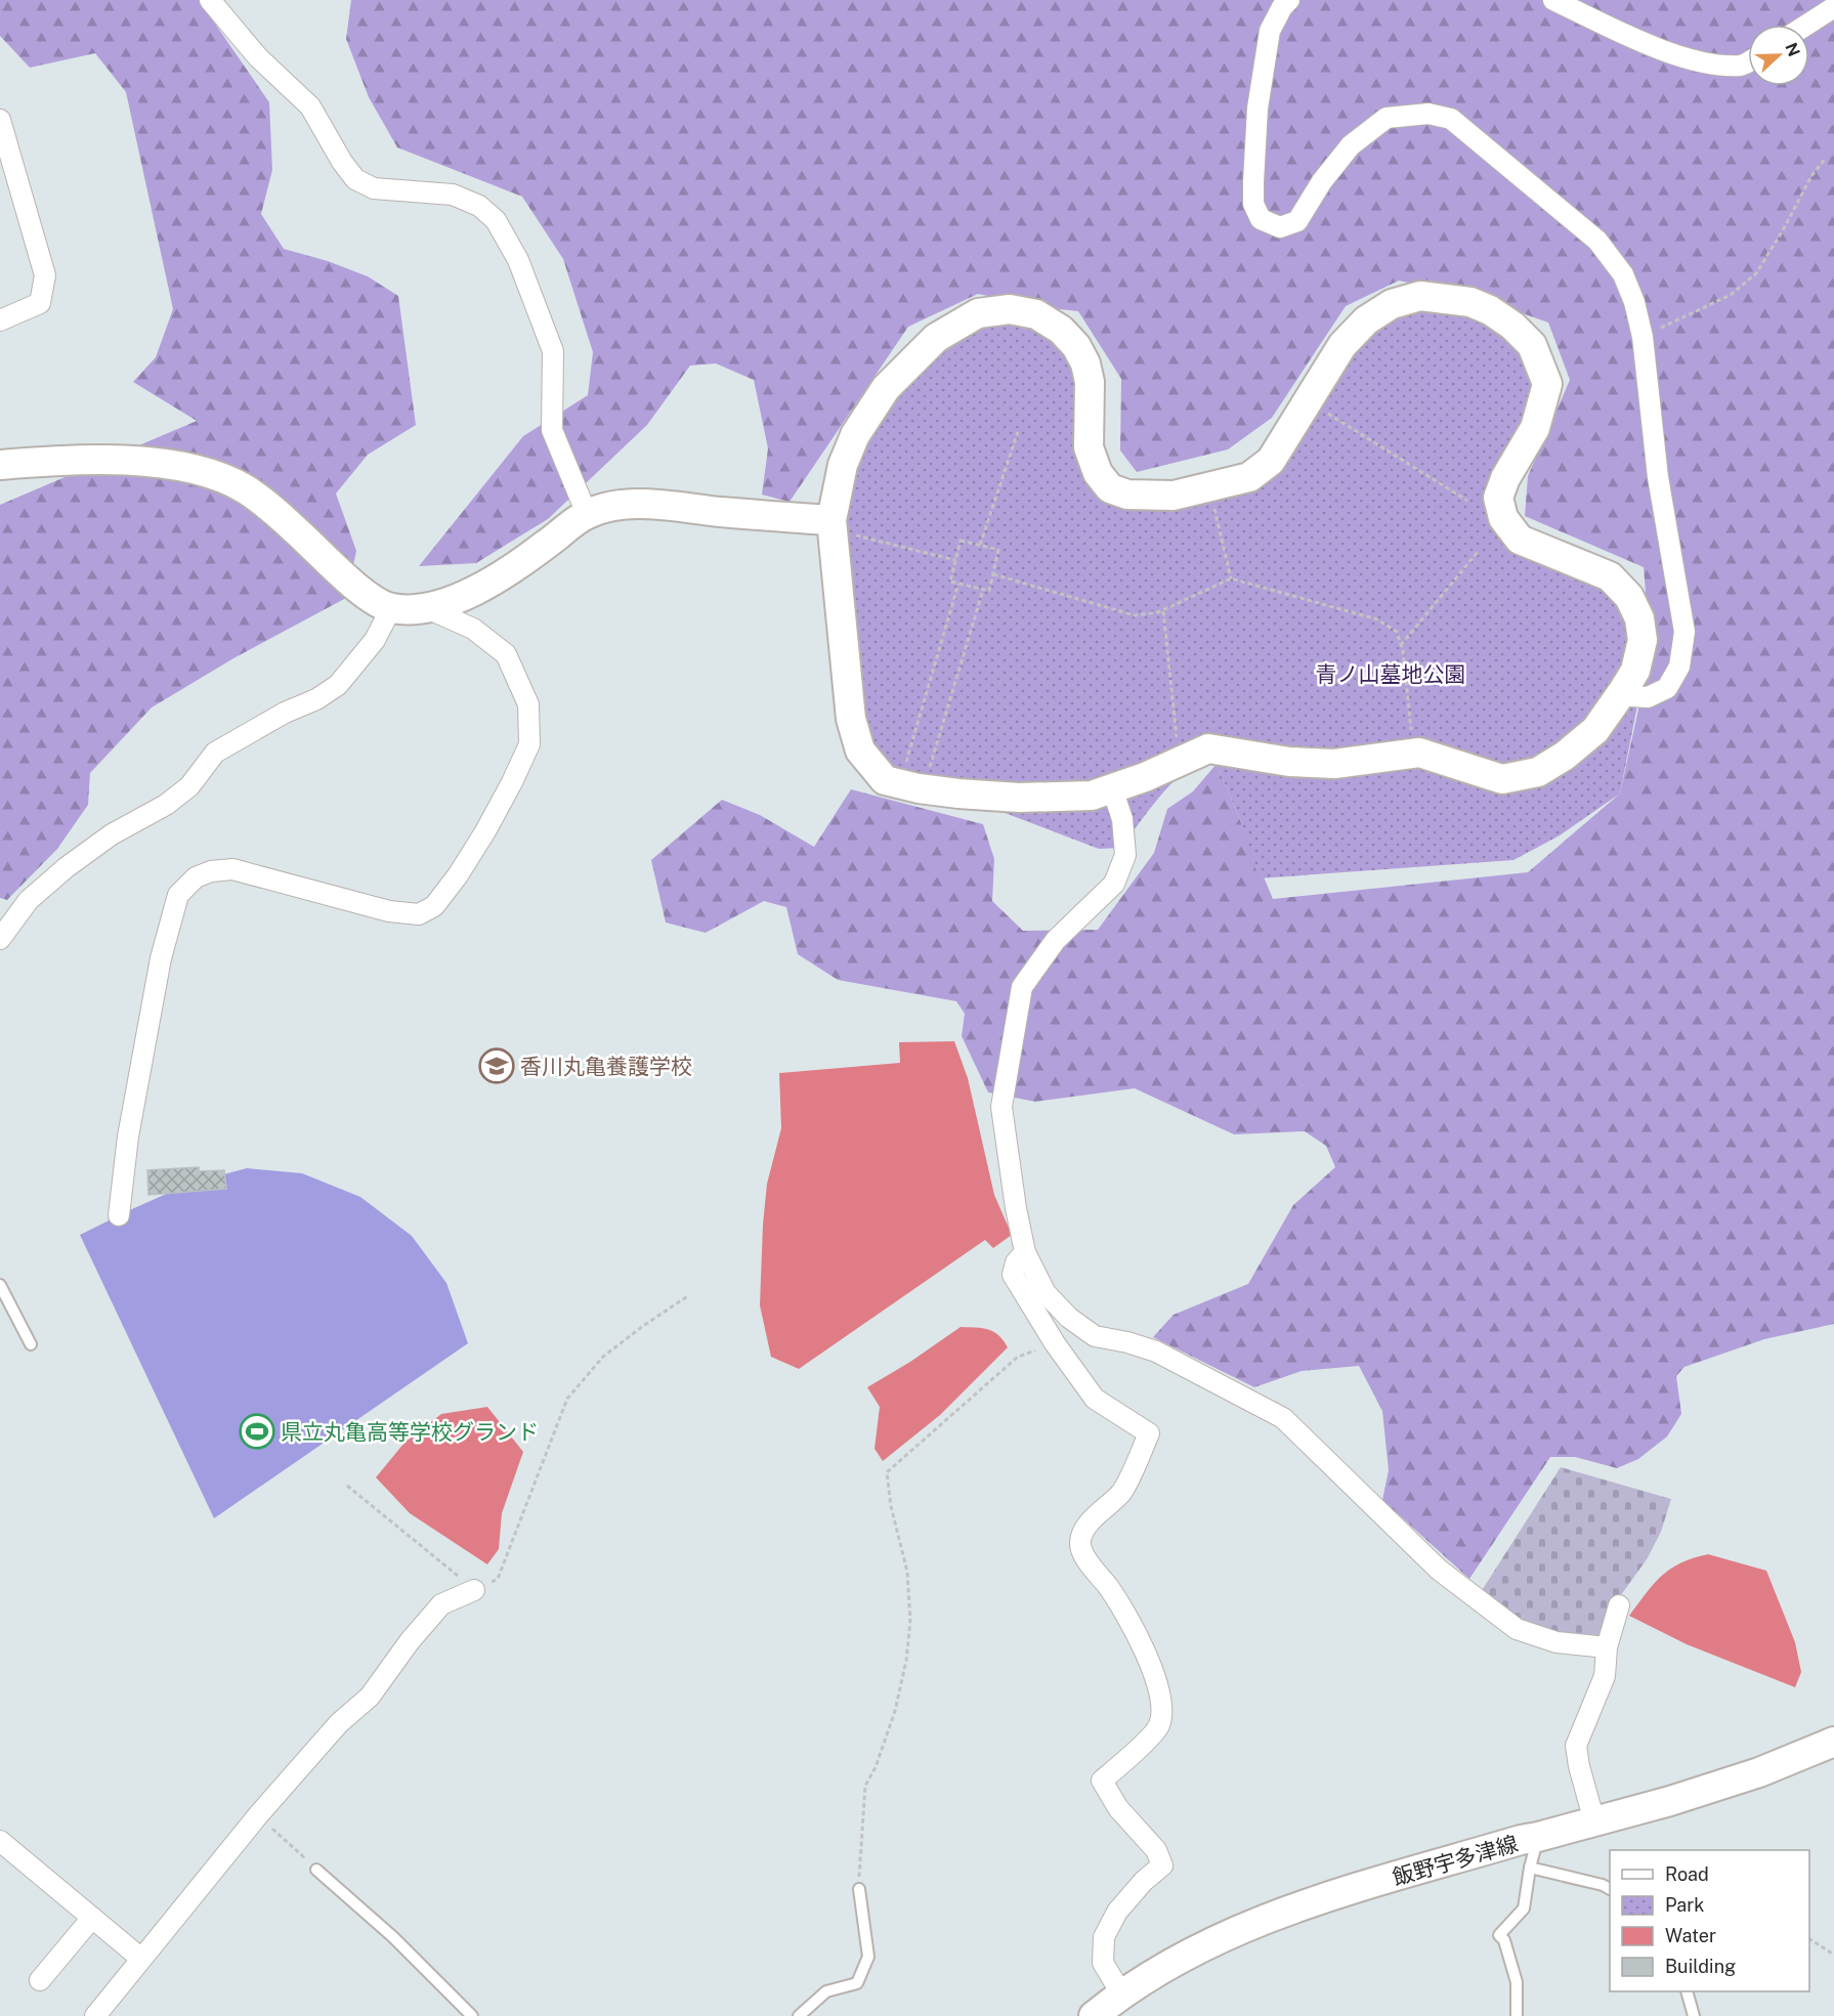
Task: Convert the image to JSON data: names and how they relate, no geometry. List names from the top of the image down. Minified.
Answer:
{"streets":{"street":["飯野宇多津線"]},"parks":["青ノ山墓地公園"],"places":{"school or university":["香川丸亀養護学校"],"sports":["県立丸亀高等学校グランド"]},"legend":["Road","Park","Water","Building"],"north":"right"}
